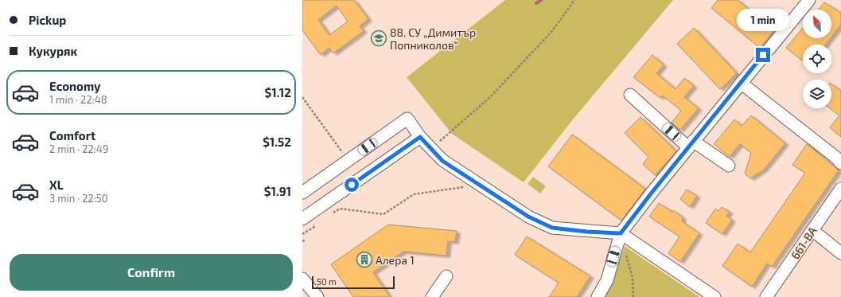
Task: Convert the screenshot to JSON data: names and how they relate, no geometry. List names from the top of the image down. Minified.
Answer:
{"streets":{"street":["661-ВА"]},"places":{"school or university":["88. СУ „Димитър Попниколов“"],"building":["Алера 1"]},"scale_bar":"50 m","north":"top left","page":{"banner":["Pickup","Кукуряк"],"bubble":"1 min","list":[{"name":"Economy","note":"1 min · 22:48","value":"$1.12"},{"name":"Comfort","note":"2 min · 22:49","value":"$1.52"},{"name":"XL","note":"3 min · 22:50","value":"$1.91"}],"buttons":"Confirm","scale":"50 m"}}
